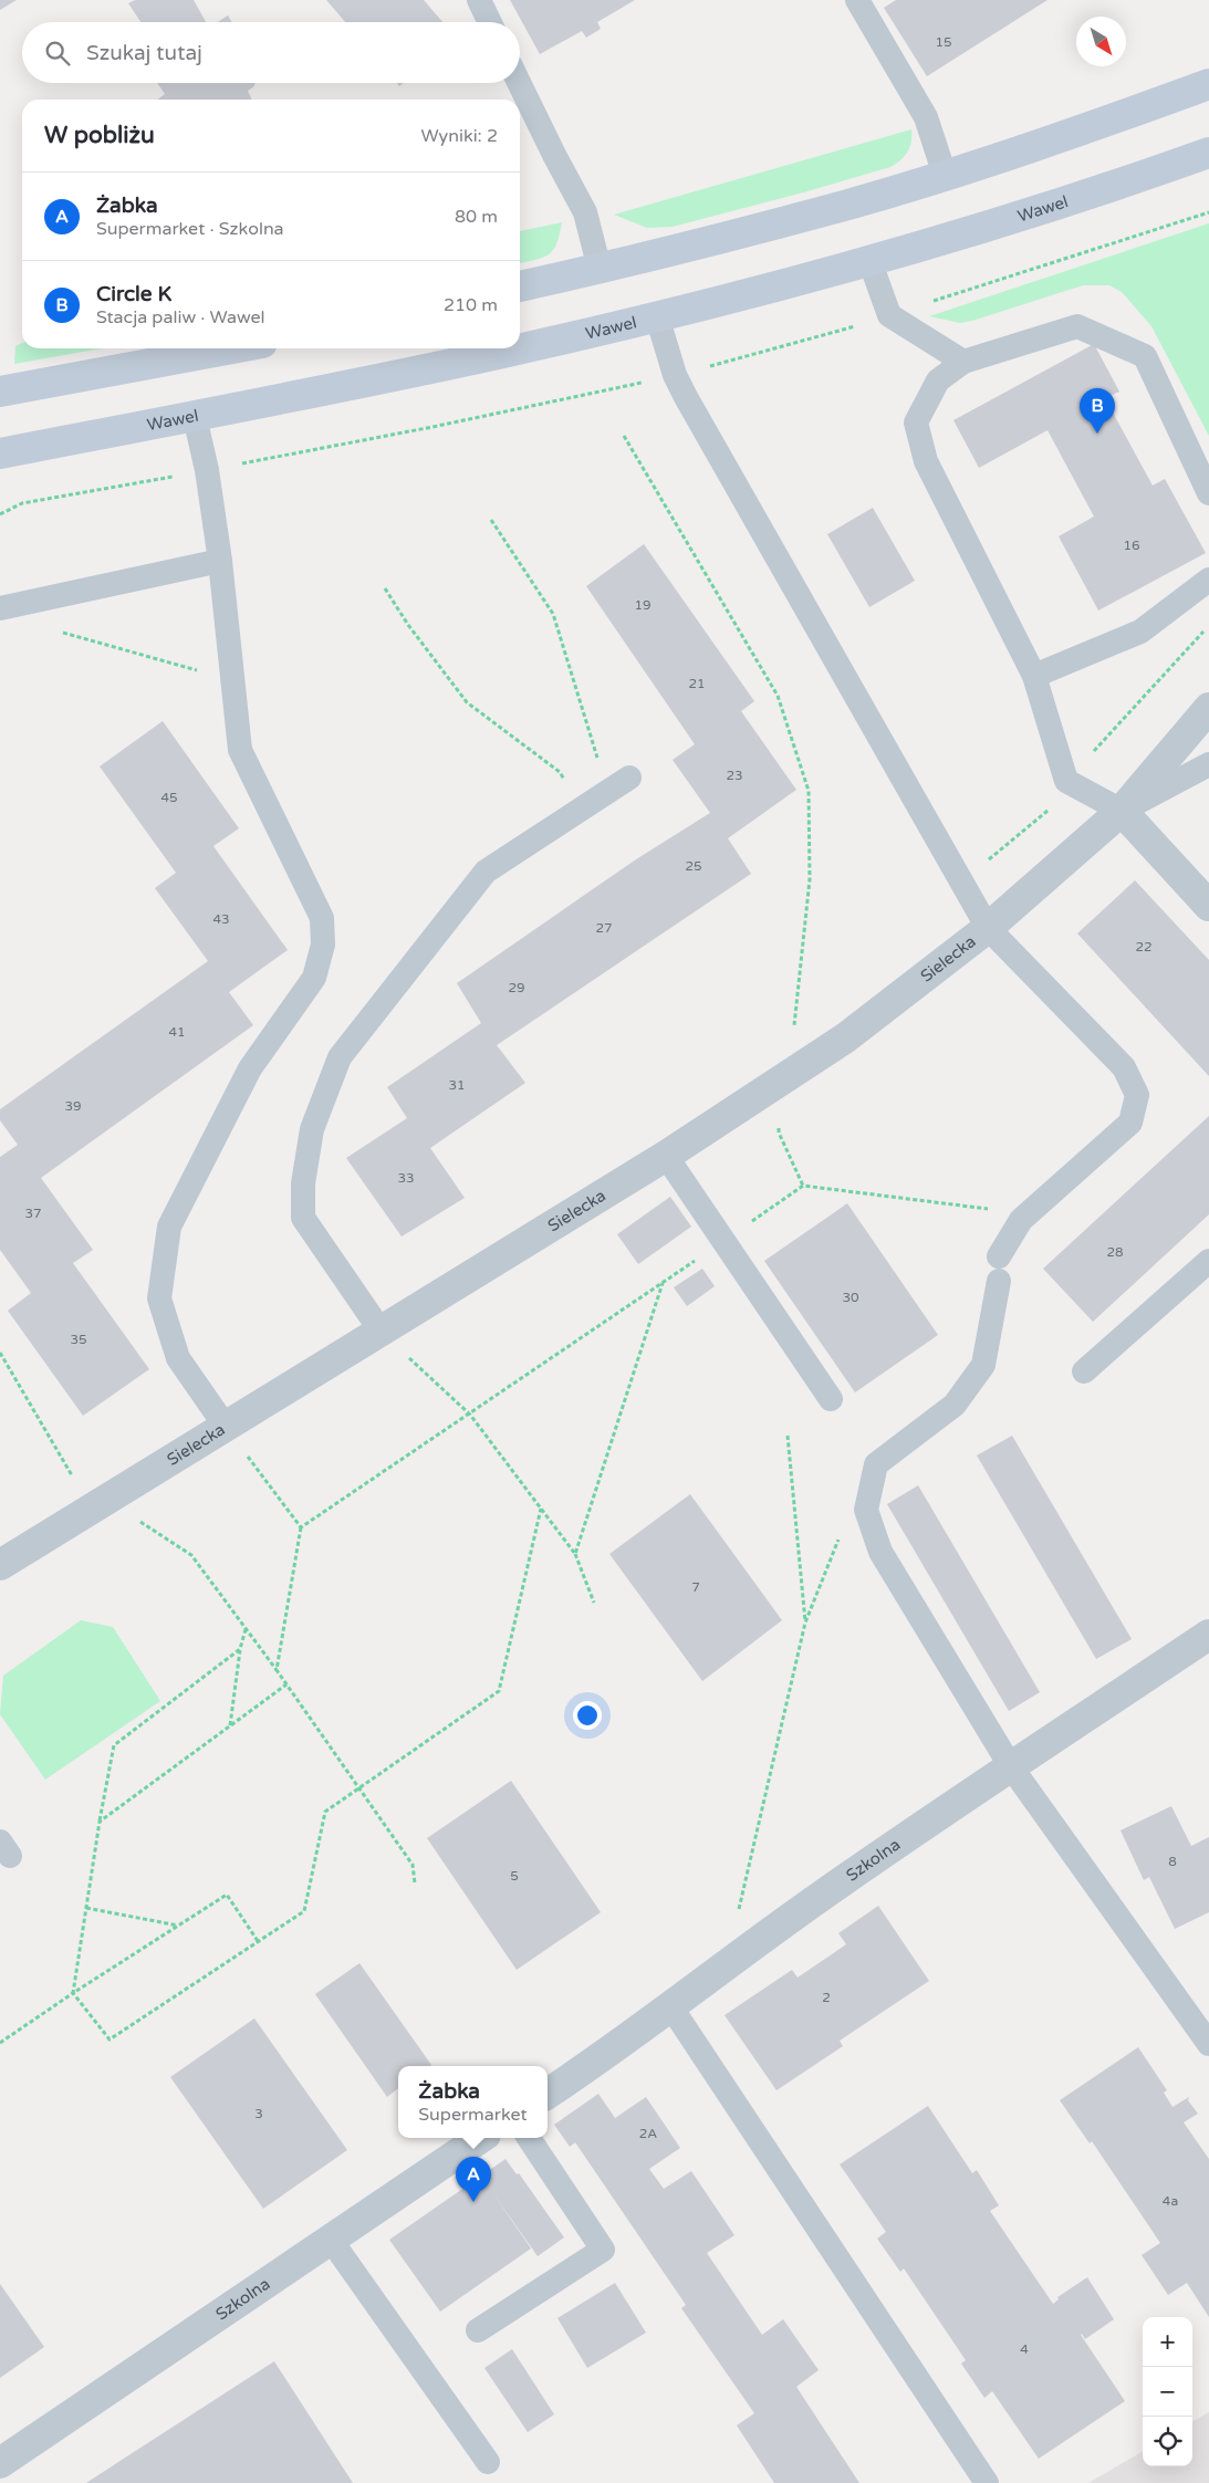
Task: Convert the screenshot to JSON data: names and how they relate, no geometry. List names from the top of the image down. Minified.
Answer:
{"streets":{"street":["Wawel","Sielecka","Szkolna"]},"house_numbers":["15","16","19","21","23","45","25","43","27","22","29","41","31","39","33","37","28","30","35","7","8","5","2","3","2A","4a","4"],"north":"bottom right","page":{"search":"Szukaj tutaj","heading":["W pobliżu","Wyniki: 2"],"list":[{"mark":"A","name":"Żabka","note":"Supermarket · Szkolna","value":"80 m"},{"mark":"B","name":"Circle K","note":"Stacja paliw · Wawel","value":"210 m"}],"pins":["B","A"],"popup":["Żabka","Supermarket"],"map_buttons":["+","−"]}}
